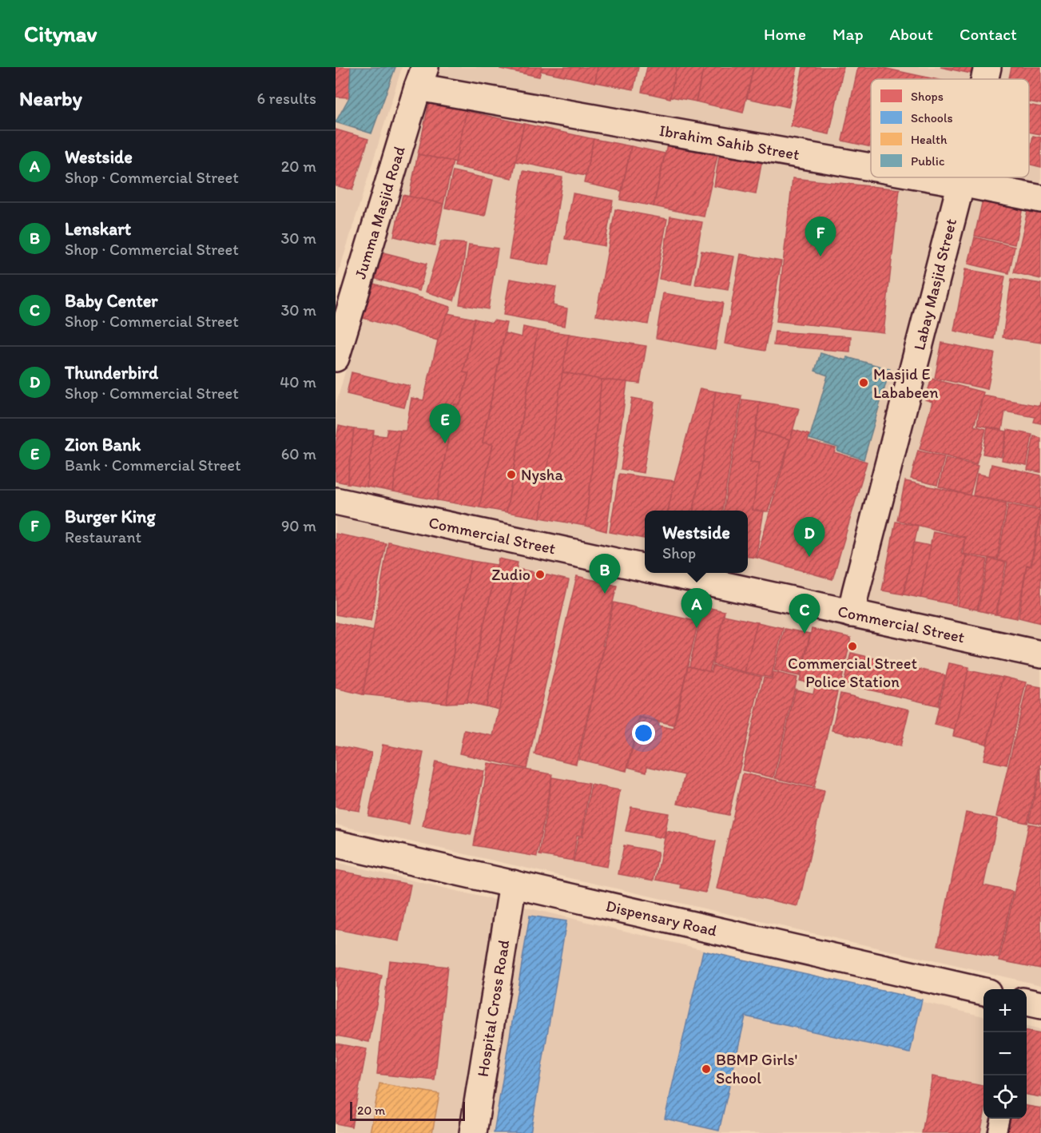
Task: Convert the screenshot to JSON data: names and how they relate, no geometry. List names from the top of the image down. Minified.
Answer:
{"streets":{"street":["Ibrahim Sahib Street","Jumma Masjid Road","Labay Masjid Street","Commercial Street","Dispensary Road","Hospital Cross Road"]},"crossings":[["Ibrahim Sahib Street","Jumma Masjid Road"],["Ibrahim Sahib Street","Labay Masjid Street"],["Labay Masjid Street","Commercial Street"],["Dispensary Road","Hospital Cross Road"]],"places":["Masjid E Lababeen","Nysha","Zudio","Commercial Street Police Station","BBMP Girls' School"],"legend":["Shops","Schools","Health","Public"],"scale_bar":"20 m","page":{"header":"Citynav","nav":["Home","Map","About","Contact"],"heading":["Nearby","6 results"],"list":[{"mark":"A","name":"Westside","note":"Shop · Commercial Street","value":"20 m"},{"mark":"B","name":"Lenskart","note":"Shop · Commercial Street","value":"30 m"},{"mark":"C","name":"Baby Center","note":"Shop · Commercial Street","value":"30 m"},{"mark":"D","name":"Thunderbird","note":"Shop · Commercial Street","value":"40 m"},{"mark":"E","name":"Zion Bank","note":"Bank · Commercial Street","value":"60 m"},{"mark":"F","name":"Burger King","note":"Restaurant","value":"90 m"}],"pins":["F","E","D","B","A","C"],"popup":["Westside","Shop"],"map_buttons":["+","−"],"scale":"20 m"}}
